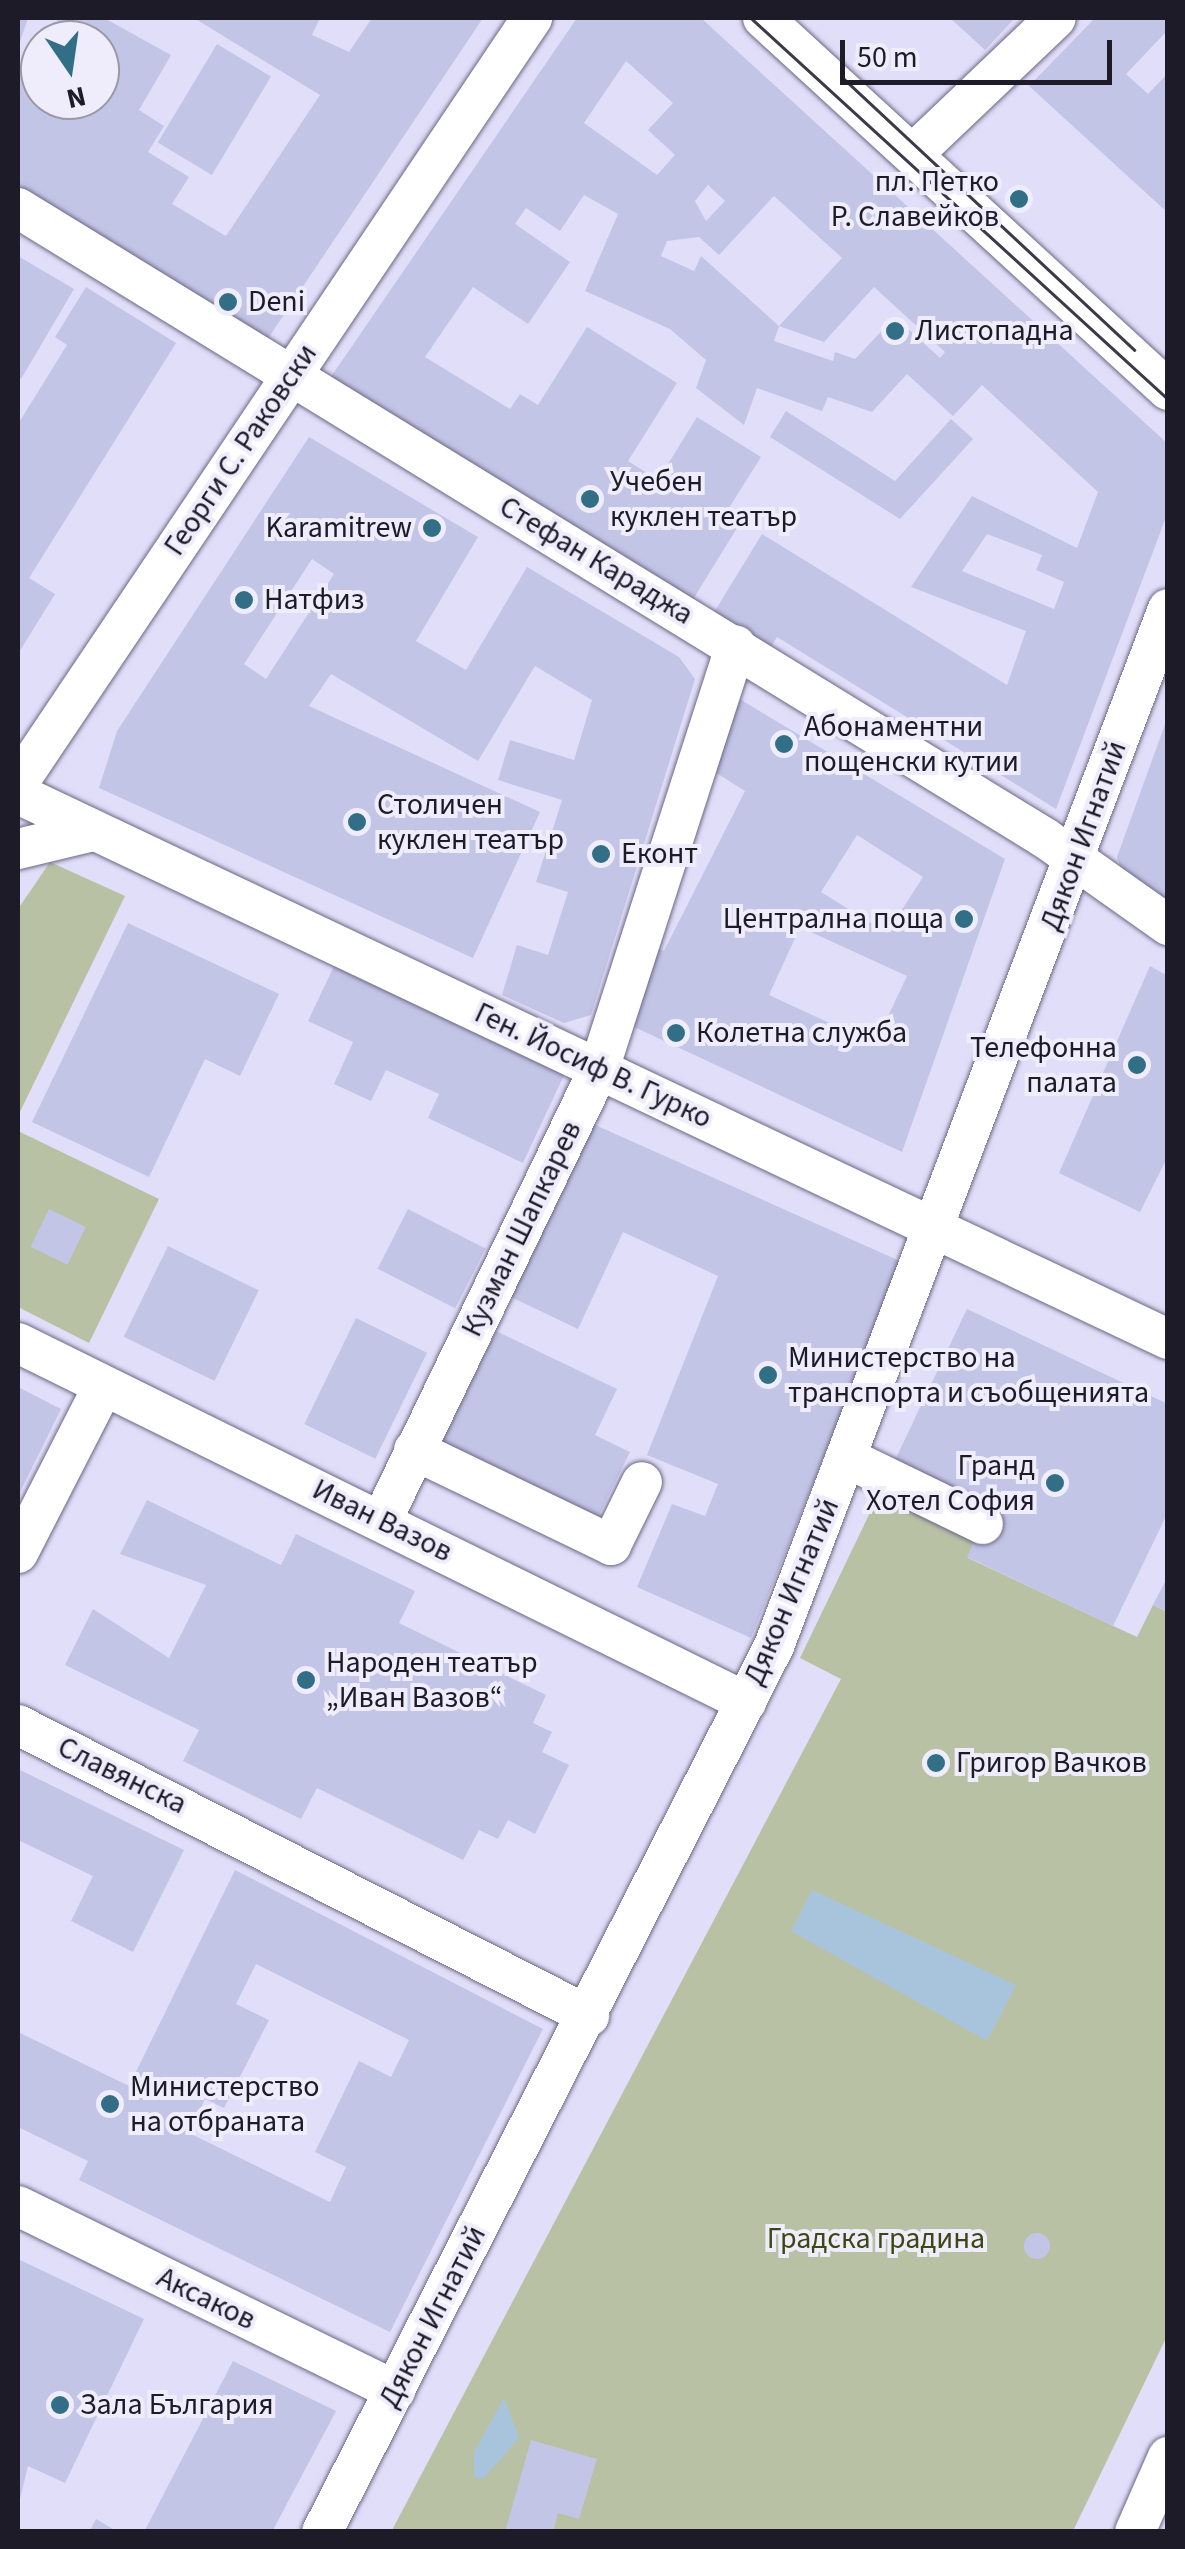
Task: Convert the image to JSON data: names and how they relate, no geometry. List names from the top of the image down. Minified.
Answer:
{"streets":{"street":["Георги С. Раковски","Стефан Караджа","Дякон Игнатий","Ген. Йосиф В. Гурко","Кузман Шапкарев","Иван Вазов","Славянска","Аксаков"]},"crossings":[["Георги С. Раковски","Стефан Караджа"],["Стефан Караджа","Дякон Игнатий"],["Стефан Караджа","Кузман Шапкарев"],["Дякон Игнатий","Ген. Йосиф В. Гурко"],["Дякон Игнатий","Иван Вазов"],["Дякон Игнатий","Славянска"],["Дякон Игнатий","Аксаков"],["Ген. Йосиф В. Гурко","Кузман Шапкарев"],["Кузман Шапкарев","Иван Вазов"]],"parks":["Градска градина"],"places":["пл. Петко Р. Славейков","Deni","Листопадна","Учебен куклен театър","Karamitrew","Натфиз","Абонаментни пощенски кутии","Столичен куклен театър","Еконт","Централна поща","Колетна служба","Телефонна палата","Министерство на транспорта и съобщенията","Гранд Хотел София","Народен театър „Иван Вазов“","Григор Вачков","Министерство на отбраната","Зала България"],"scale_bar":"50 m","north":"bottom"}
